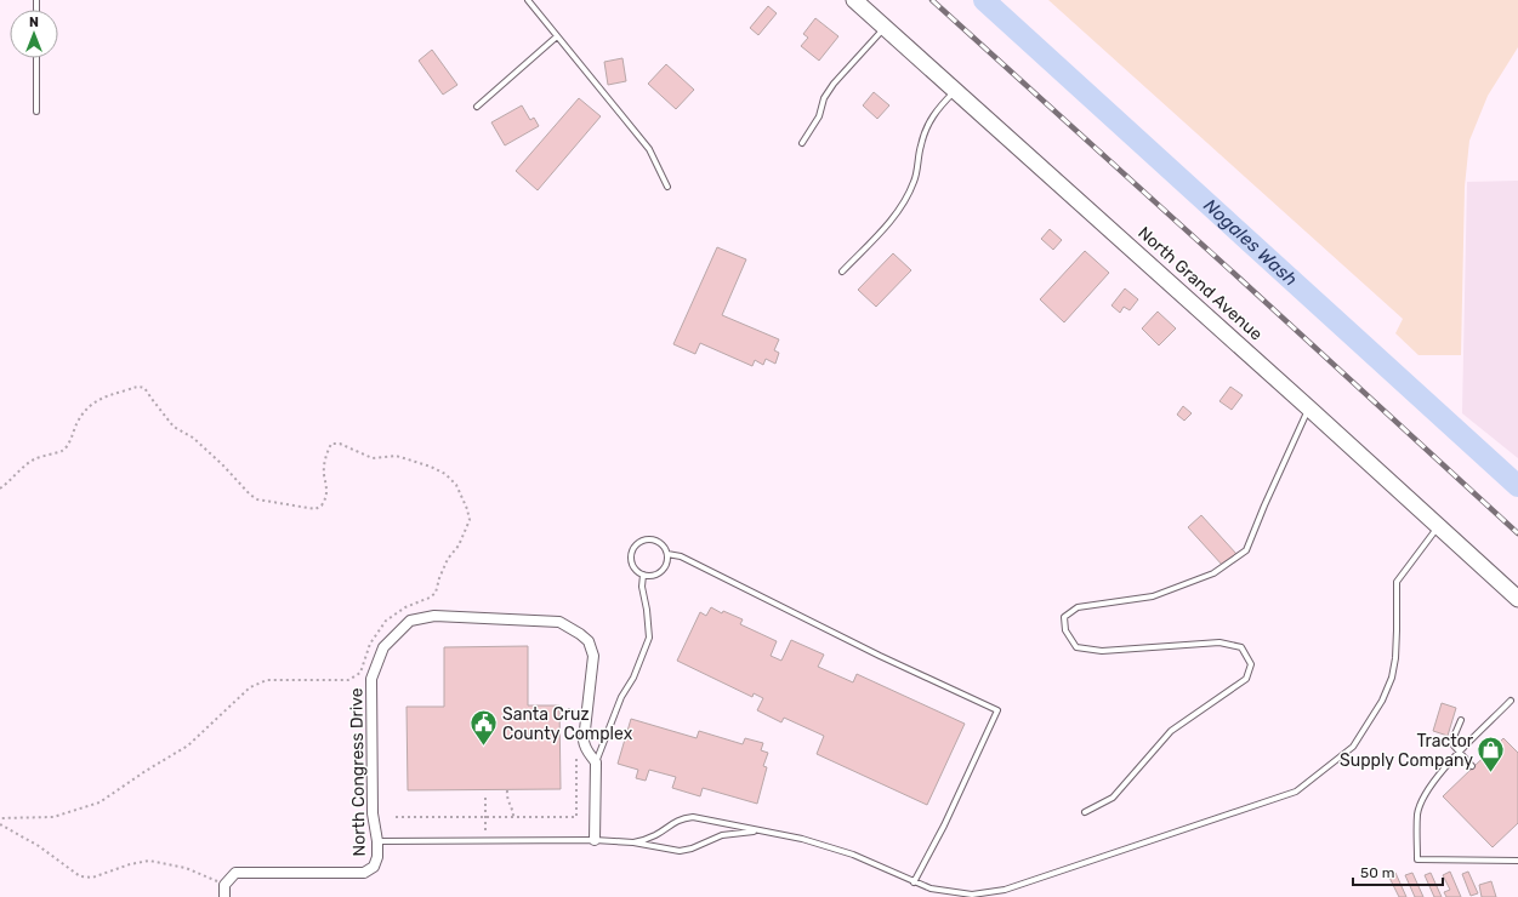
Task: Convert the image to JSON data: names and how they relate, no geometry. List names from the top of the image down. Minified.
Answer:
{"streets":{"main road":["North Grand Avenue"],"street":["North Congress Drive"]},"water":["Nogales Wash"],"places":{"public building":["Santa Cruz County Complex"],"shop":["Tractor Supply Company"]},"scale_bar":"50 m","north":"top"}
